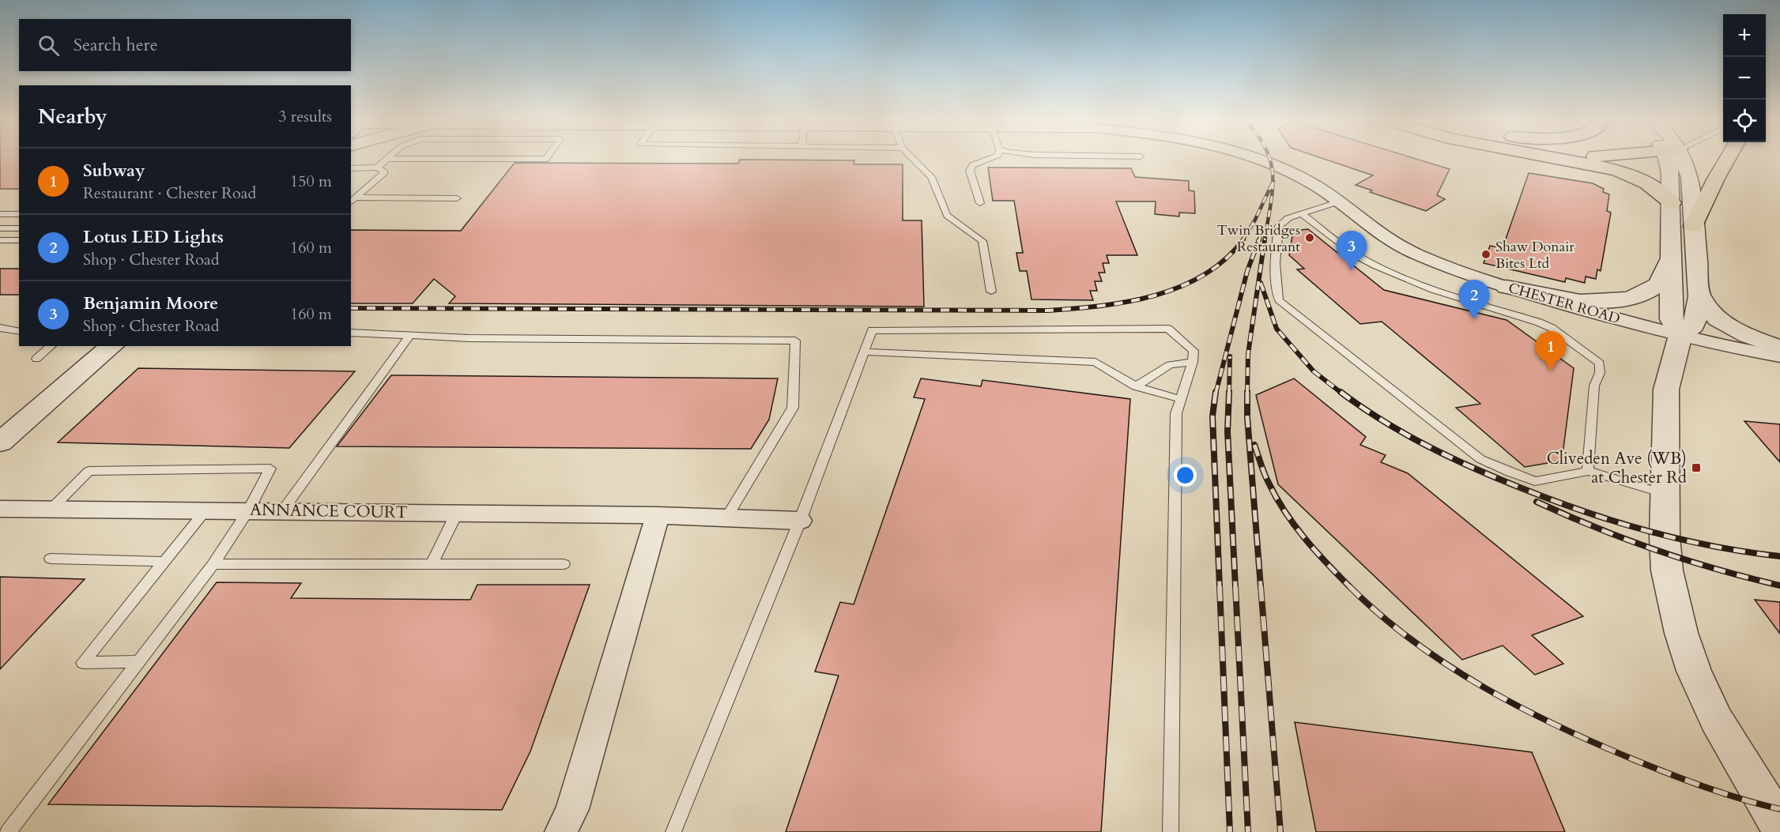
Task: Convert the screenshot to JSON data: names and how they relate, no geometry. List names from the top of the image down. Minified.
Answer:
{"streets":{"street":["CHESTER ROAD","ANNANCE COURT"]},"places":{"other":["Twin Bridges Restaurant","Shaw Donair Bites Ltd"],"transit":["Cliveden Ave (WB) at Chester Rd"]},"page":{"map_buttons":["+","−"],"search":"Search here","heading":["Nearby","3 results"],"list":[{"mark":"1","name":"Subway","note":"Restaurant · Chester Road","value":"150 m"},{"mark":"2","name":"Lotus LED Lights","note":"Shop · Chester Road","value":"160 m"},{"mark":"3","name":"Benjamin Moore","note":"Shop · Chester Road","value":"160 m"}],"pins":["3","2","1"]}}
